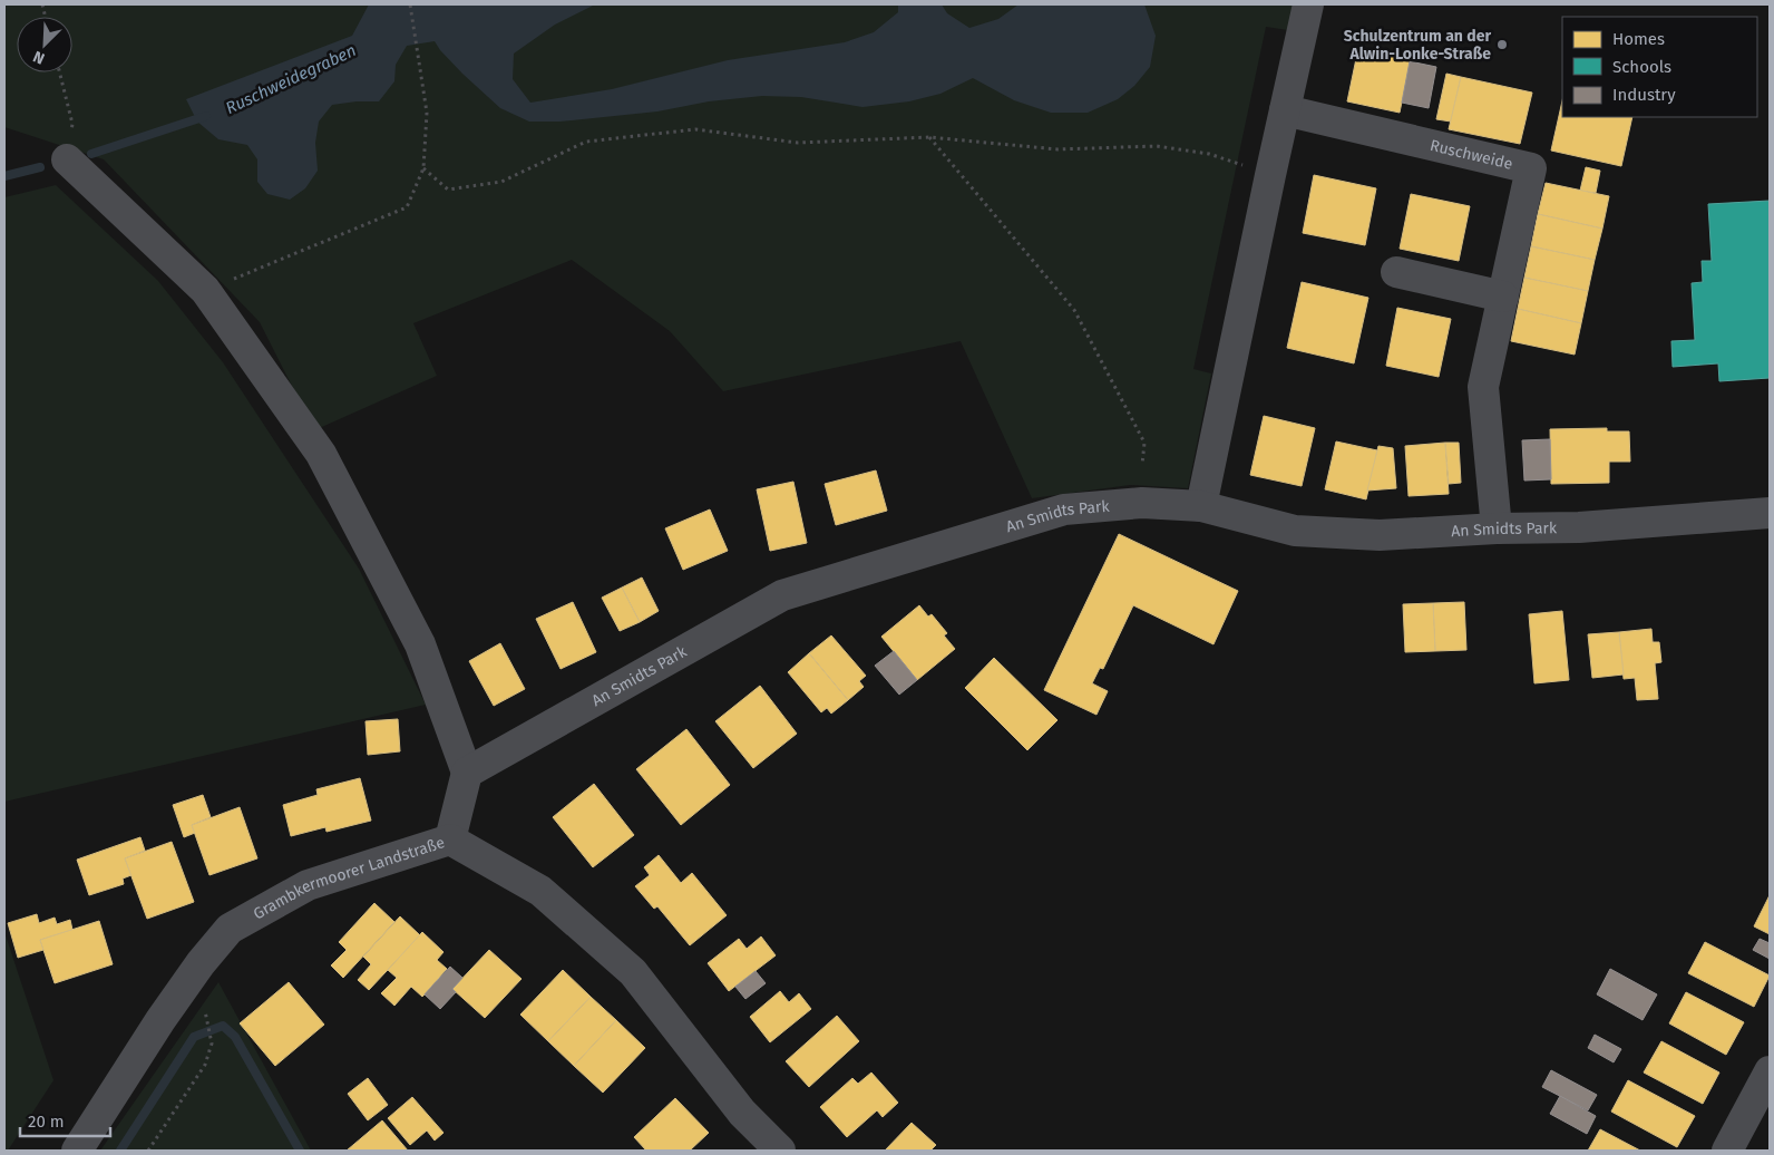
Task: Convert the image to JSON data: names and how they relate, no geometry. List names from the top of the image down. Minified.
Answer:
{"streets":{"street":["Ruschweide","An Smidts Park","Grambkermoorer Landstraße"]},"crossings":[["Ruschweide","An Smidts Park"]],"water":["Ruschweidegraben"],"places":["Schulzentrum an der Alwin-Lonke-Straße"],"legend":["Homes","Schools","Industry"],"scale_bar":"20 m","north":"bottom left"}
